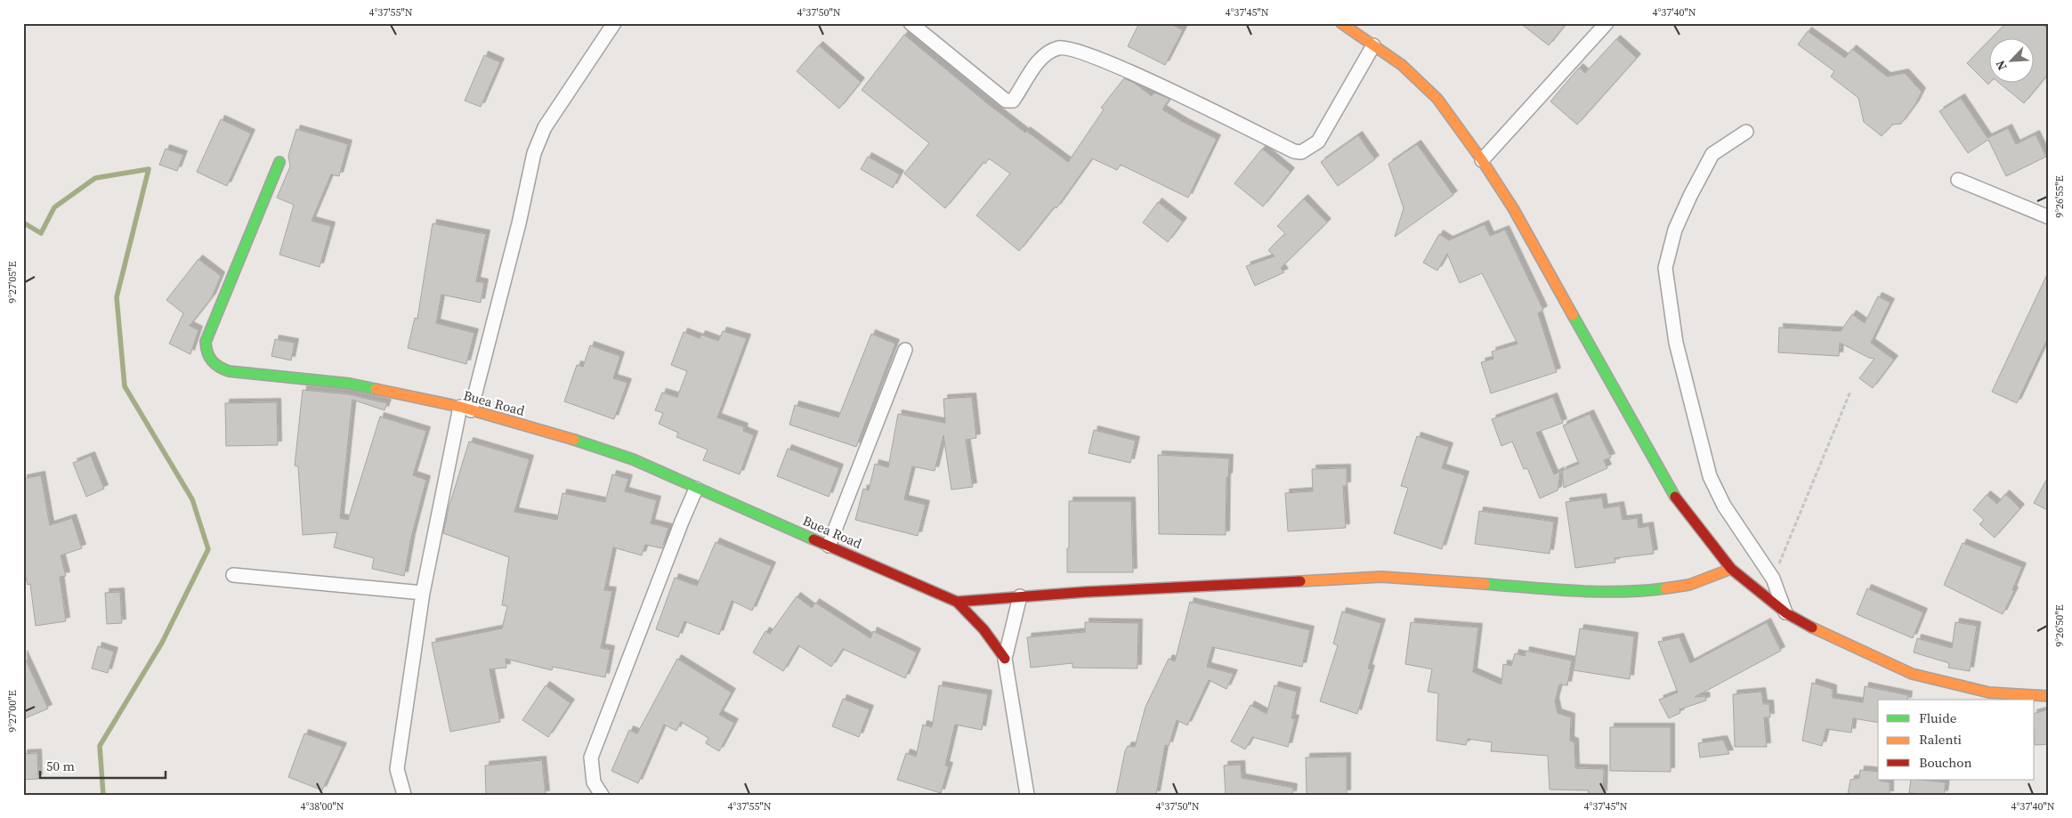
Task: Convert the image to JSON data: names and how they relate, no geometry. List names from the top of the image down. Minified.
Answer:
{"streets":{"street":["Buea Road"]},"legend":["Fluide","Ralenti","Bouchon"],"scale_bar":"50 m","north":"bottom left","coordinates":["4°37'55\"N","4°37'50\"N","4°37'45\"N","4°37'40\"N","9°26'55\"E","9°27'05\"E","9°26'50\"E","9°27'00\"E","4°38'00\"N"]}
